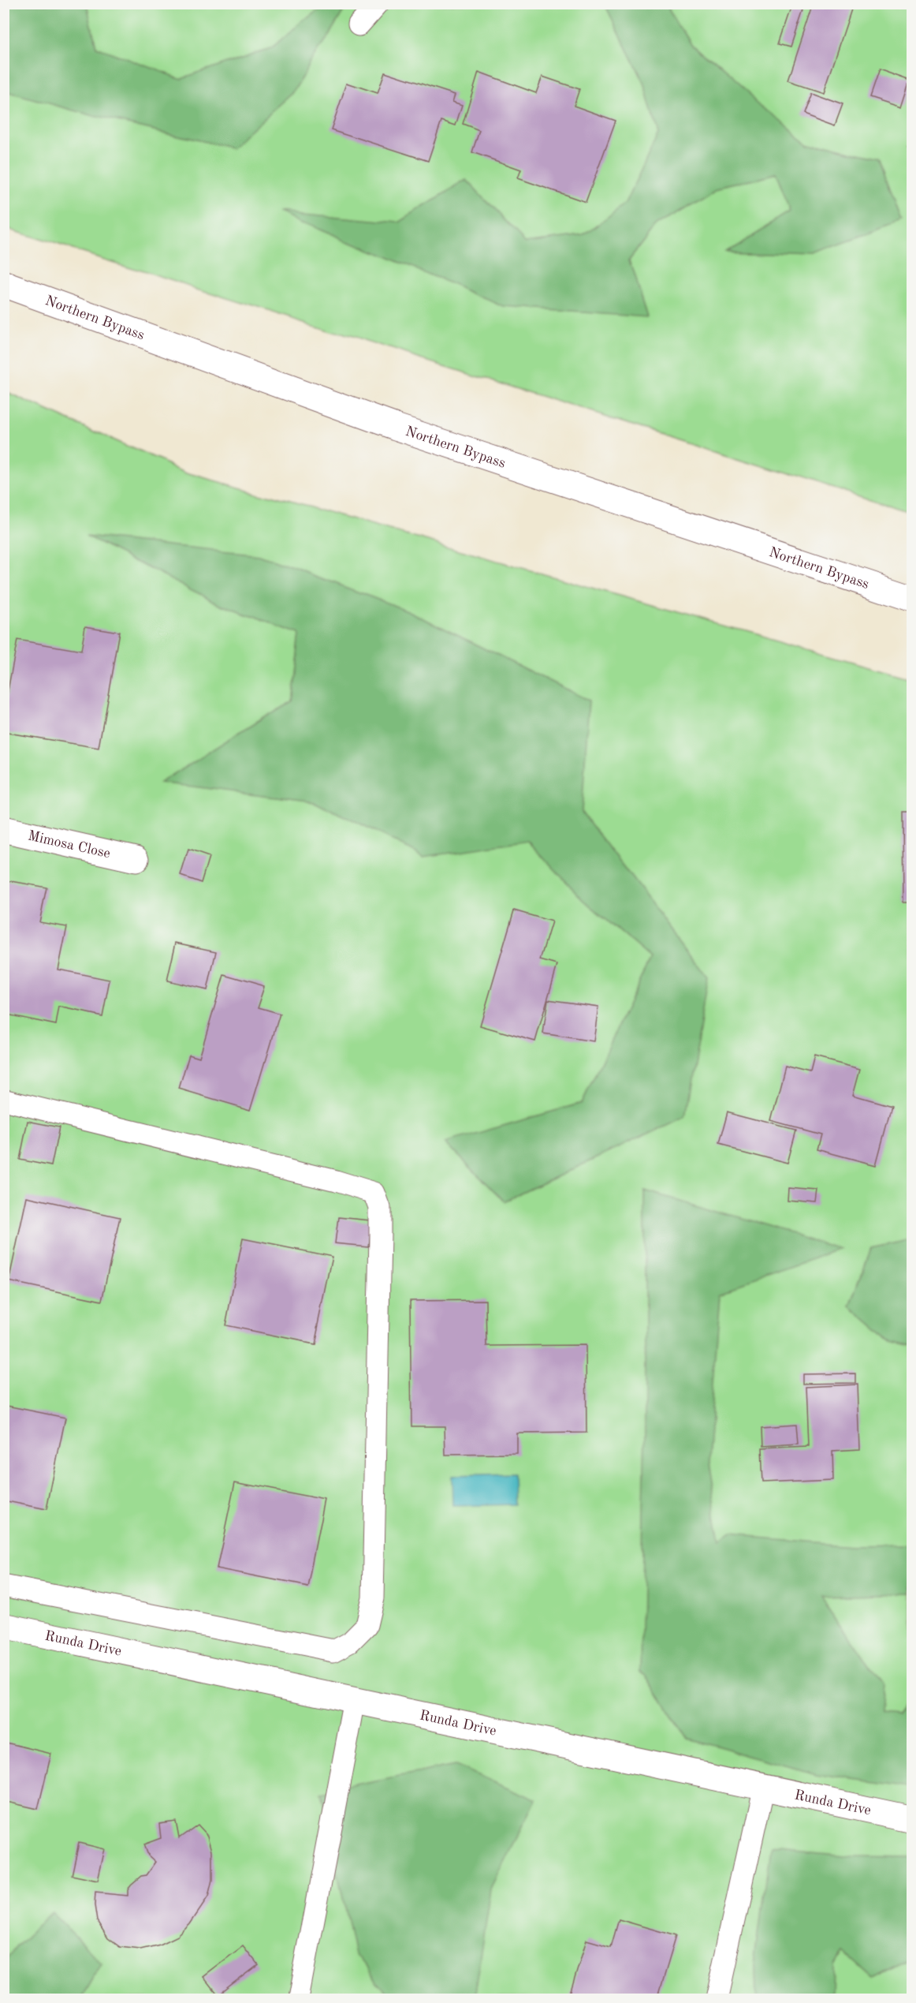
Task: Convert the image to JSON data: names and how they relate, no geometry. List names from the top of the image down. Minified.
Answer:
{"streets":{"street":["Northern Bypass","Mimosa Close","Runda Drive"]}}
